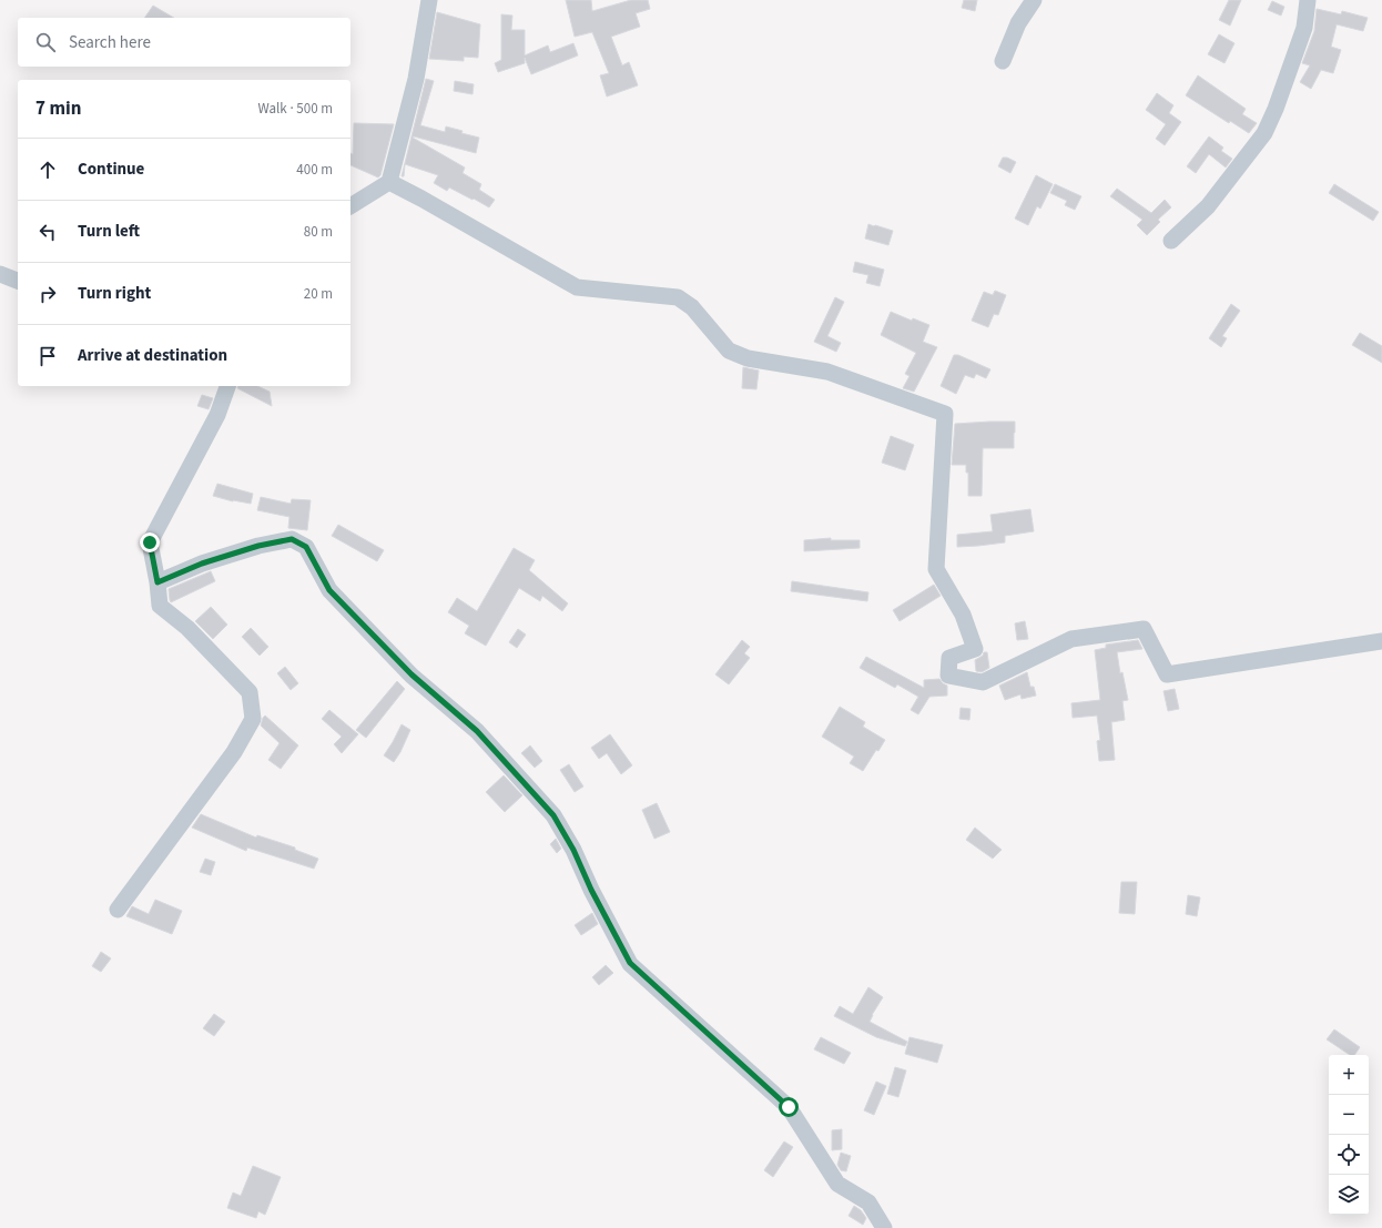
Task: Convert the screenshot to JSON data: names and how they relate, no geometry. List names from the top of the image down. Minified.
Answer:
{"page":{"search":"Search here","heading":["7 min","Walk · 500 m"],"list":[["Continue","400 m"],["Turn left","80 m"],["Turn right","20 m"],"Arrive at destination"],"map_buttons":["+","−"]}}
